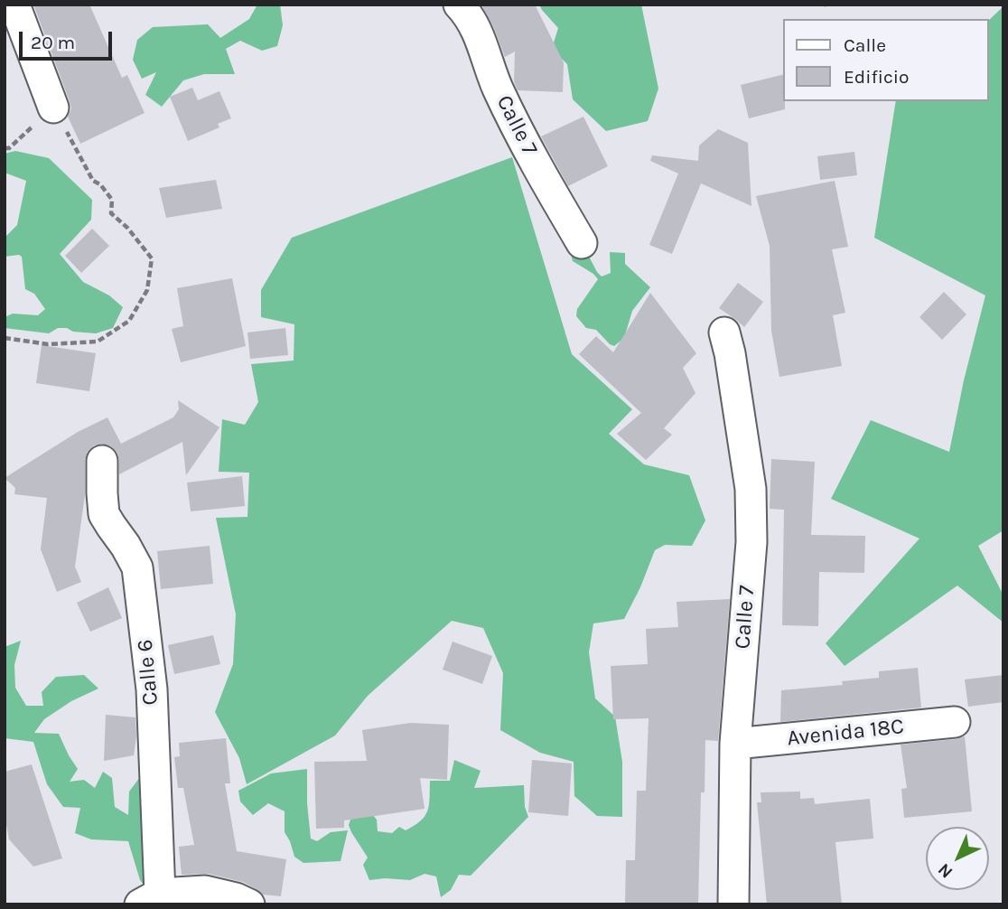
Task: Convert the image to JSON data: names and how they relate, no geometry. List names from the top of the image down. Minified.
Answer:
{"streets":{"street":["Calle 7","Calle 6","Avenida 18C"]},"crossings":[["Calle 7","Avenida 18C"]],"legend":["Calle","Edificio"],"scale_bar":"20 m","north":"bottom left"}
